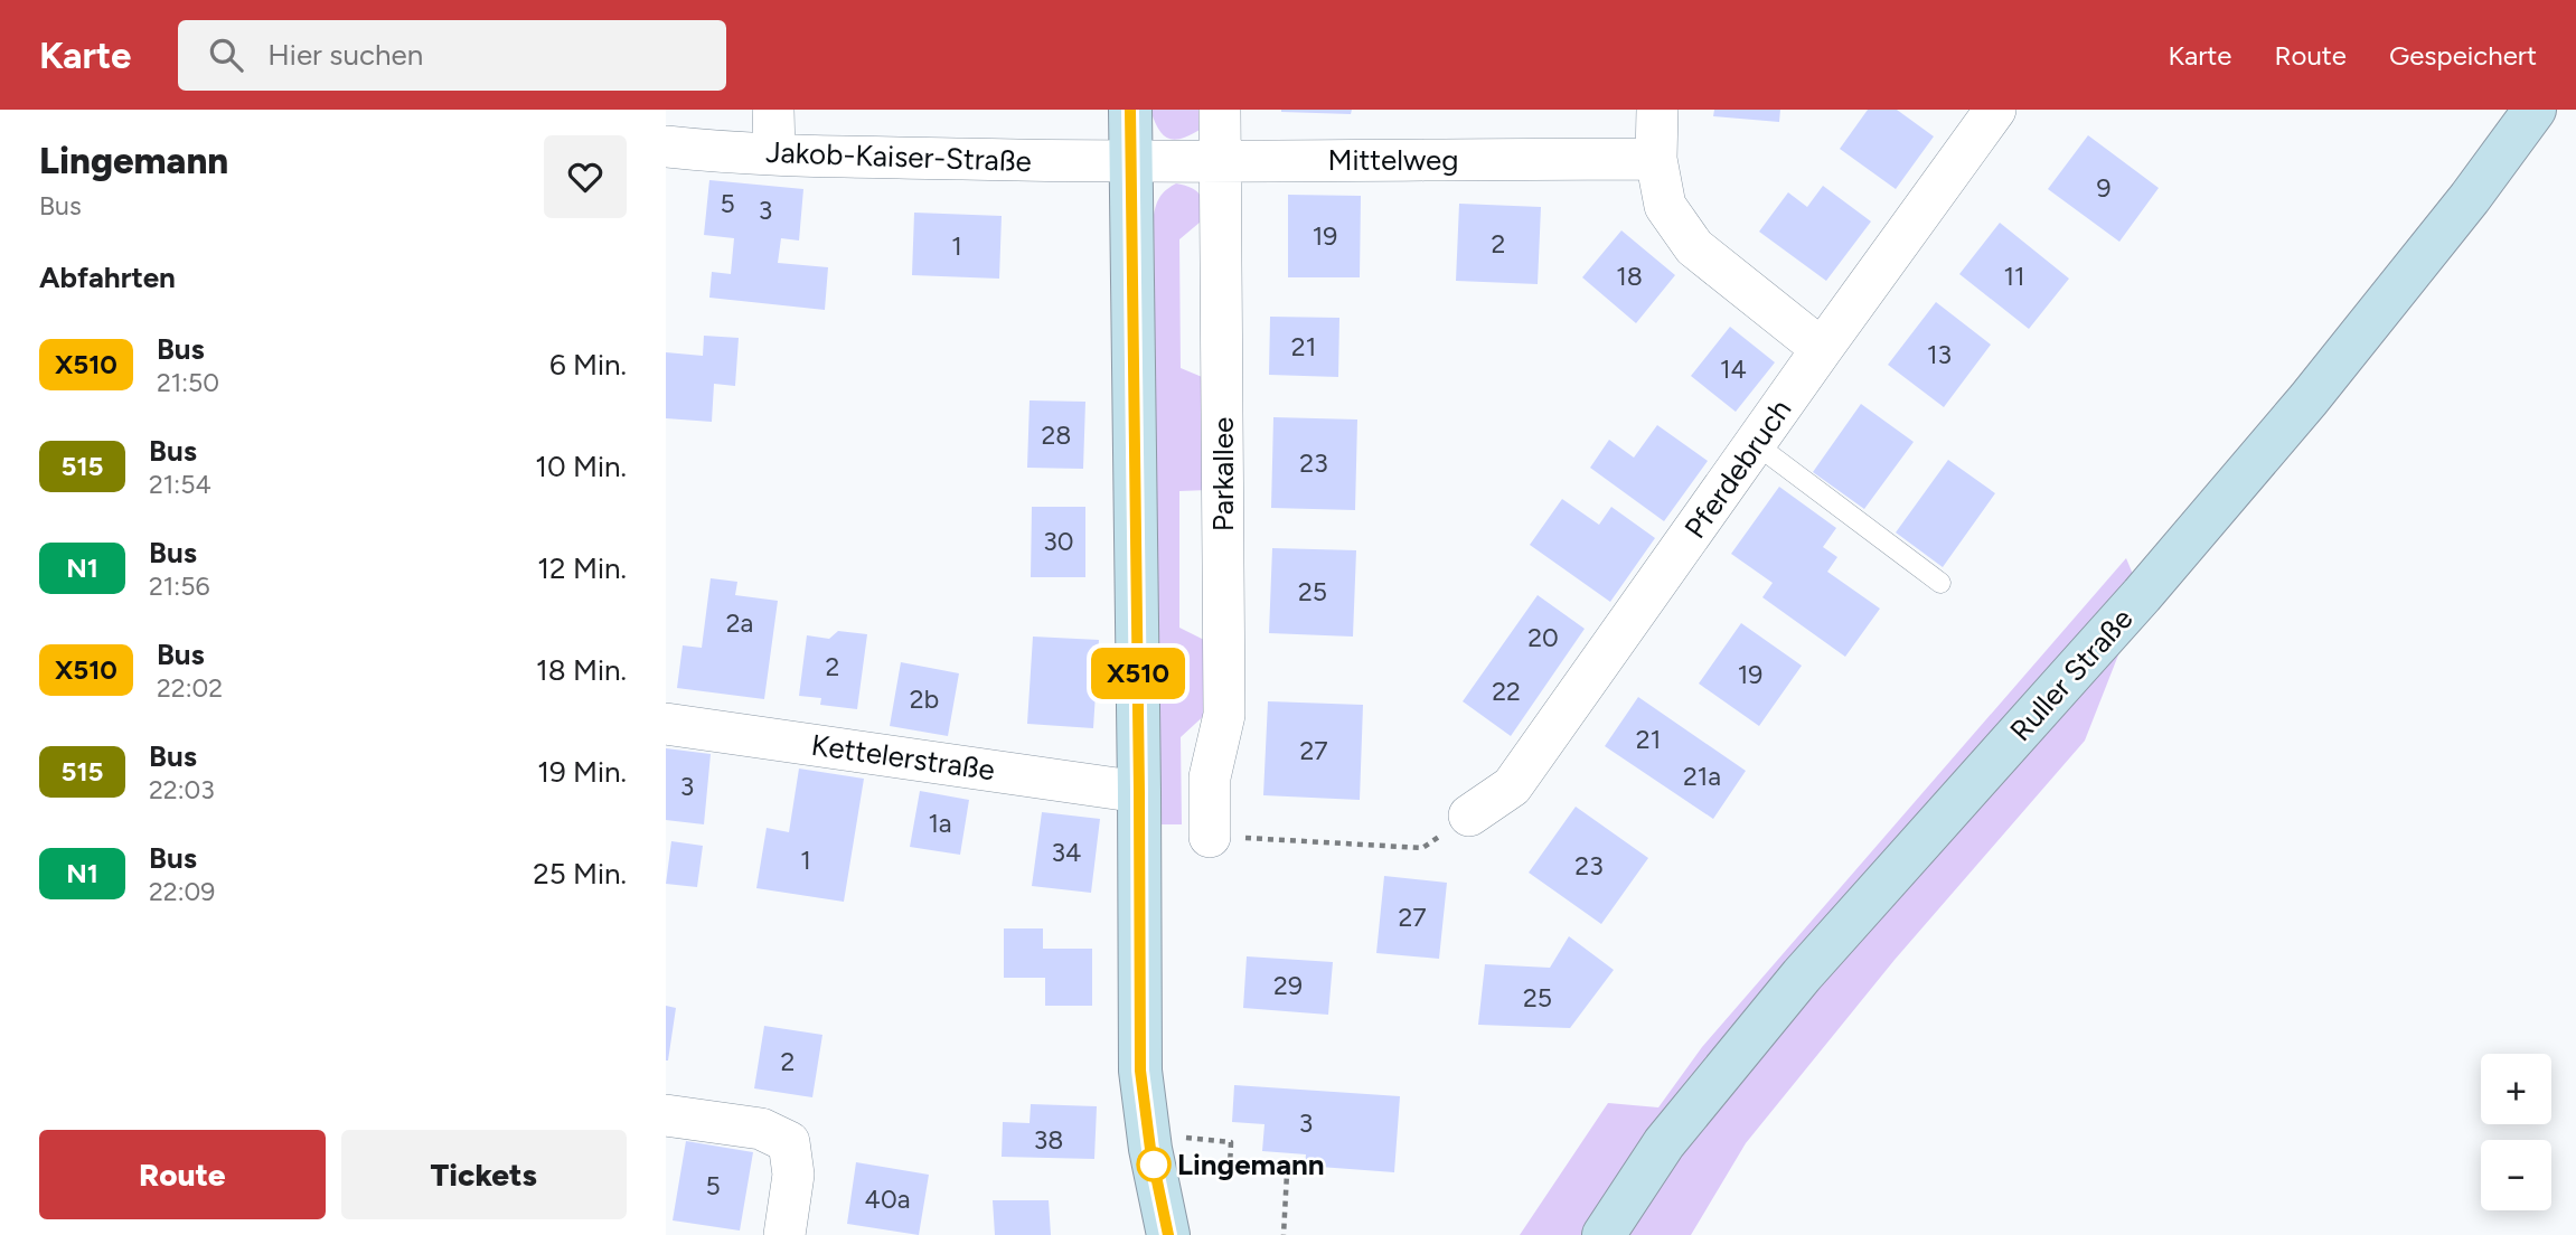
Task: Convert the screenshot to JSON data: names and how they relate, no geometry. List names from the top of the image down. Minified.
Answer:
{"streets":{"main road":["Ruller Straße"],"street":["Jakob-Kaiser-Straße","Mittelweg","Pferdebruch","Parkallee","Kettelerstraße"]},"crossings":[["Jakob-Kaiser-Straße","Mittelweg"],["Mittelweg","Parkallee"]],"places":["Lingemann"],"lines":["bus line X510"],"house_numbers":["9","5","3","19","2","1","18","11","21","13","14","28","23","30","25","2a","20","2","19","22","2b","21","27","21a","3","1a","34","1","23","27","29","25","2","3","38","5","40a"],"page":{"header":"Karte","search":"Hier suchen","nav":["Karte","Route","Gespeichert"],"heading":[["Lingemann","Bus"],"Abfahrten"],"on_map":"X510","list":[{"mark":"X510","name":"Bus","note":"21:50","value":"6 Min."},{"mark":"515","name":"Bus","note":"21:54","value":"10 Min."},{"mark":"N1","name":"Bus","note":"21:56","value":"12 Min."},{"mark":"X510","name":"Bus","note":"22:02","value":"18 Min."},{"mark":"515","name":"Bus","note":"22:03","value":"19 Min."},{"mark":"N1","name":"Bus","note":"22:09","value":"25 Min."}],"map_buttons":["+","−"],"buttons":["Route","Tickets"]}}
